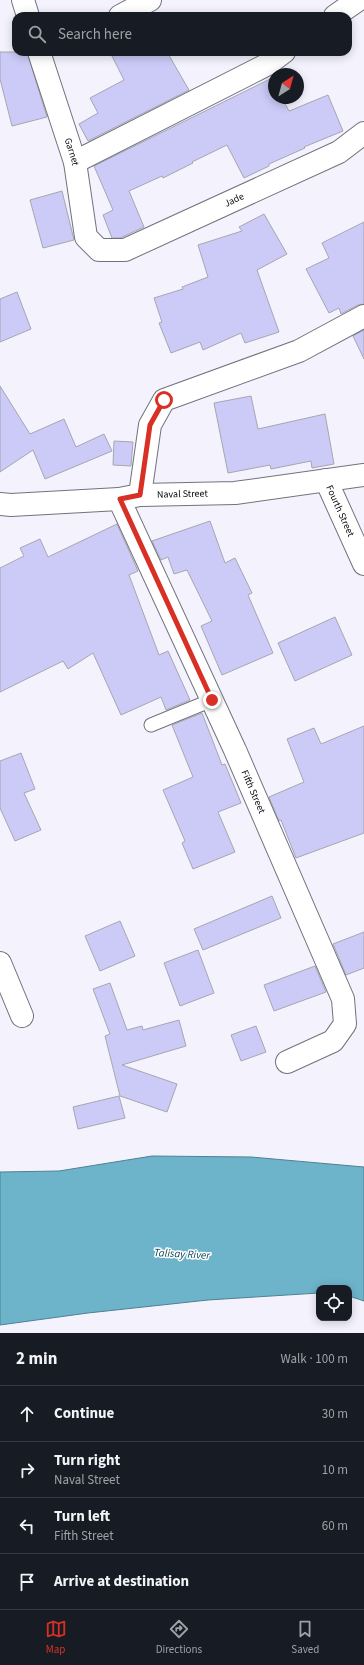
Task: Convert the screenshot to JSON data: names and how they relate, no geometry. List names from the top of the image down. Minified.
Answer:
{"streets":{"street":["Garnet","Jade","Naval Street","Fourth Street","Fifth Street"]},"crossings":[["Garnet","Jade"],["Naval Street","Fourth Street"],["Naval Street","Fifth Street"]],"water":["Talisay River"],"north":"top right","page":{"search":"Search here","heading":["2 min","Walk · 100 m"],"list":[["Continue","30 m"],["Turn right","Naval Street","10 m"],["Turn left","Fifth Street","60 m"],"Arrive at destination"],"nav":["Map","Directions","Saved"]}}
